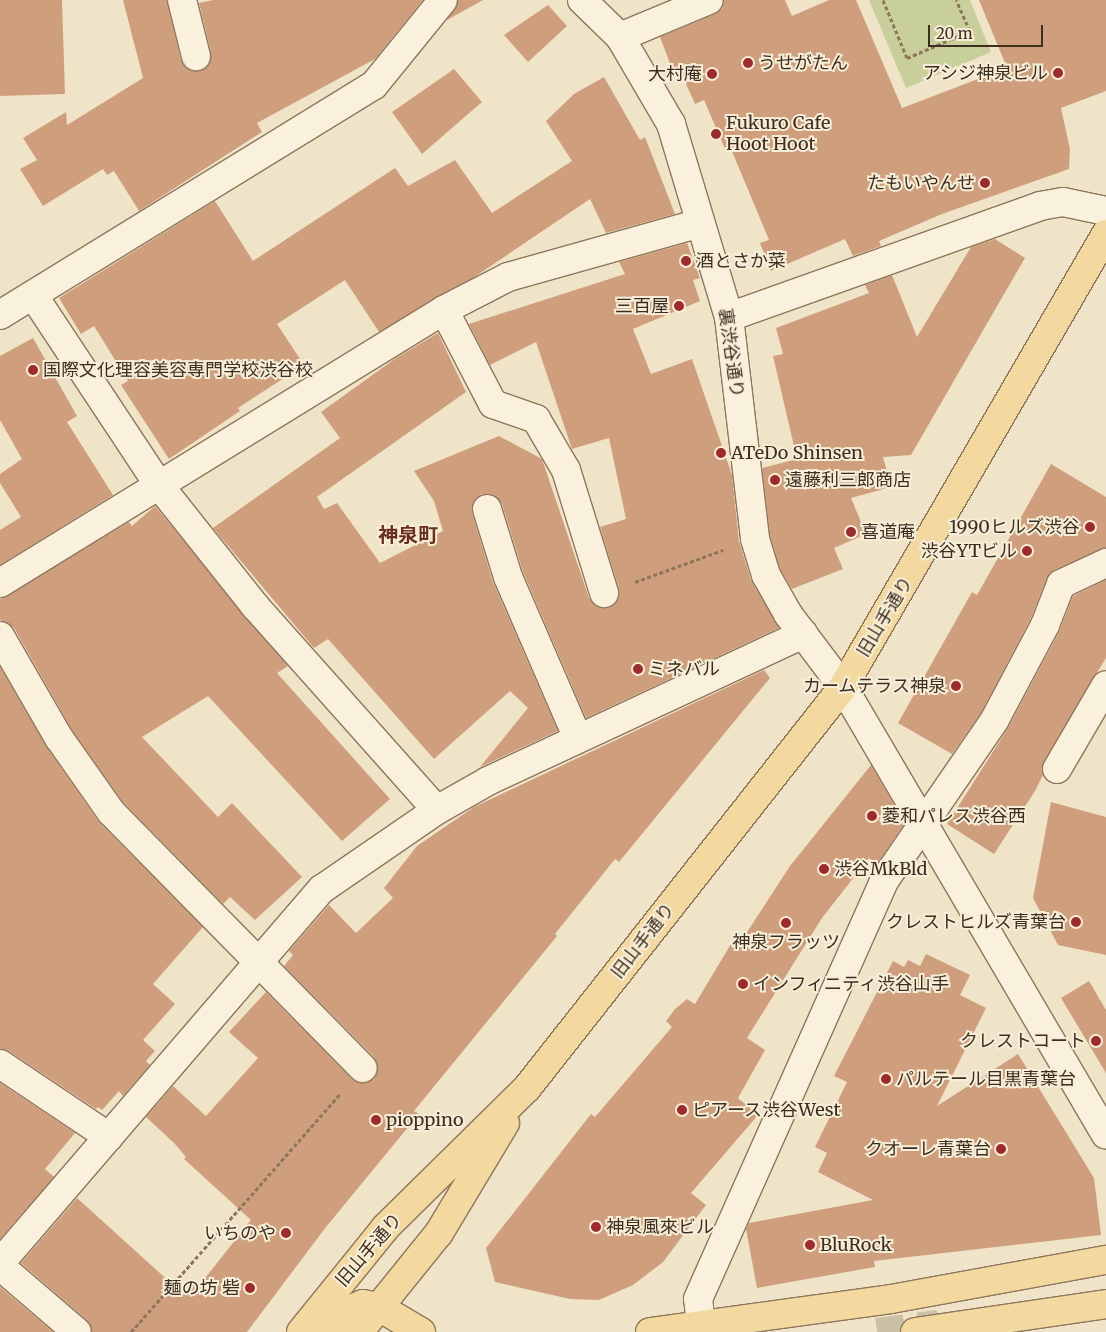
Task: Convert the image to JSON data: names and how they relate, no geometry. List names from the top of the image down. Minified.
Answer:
{"streets":{"main road":["旧山手通り"],"street":["裏渋谷通り"]},"crossings":[["裏渋谷通り","旧山手通り"]],"districts":["神泉町"],"places":["うせがたん","アシジ神泉ビル","大村庵","Fukuro Cafe Hoot Hoot","たもいやんせ","酒とさか菜","三百屋","国際文化理容美容専門学校渋谷校","ATeDo Shinsen","遠藤利三郎商店","1990ヒルズ渋谷","喜道庵","渋谷YTビル","ミネバル","カームテラス神泉","菱和パレス渋谷西","渋谷MkBld","クレストヒルズ青葉台","神泉フラッツ","インフィニティ渋谷山手","クレストコート","パルテール目黒青葉台","ピアース渋谷West","pioppino","クオーレ青葉台","神泉風來ビル","いちのや","BluRock","麺の坊 砦"],"scale_bar":"20 m"}
